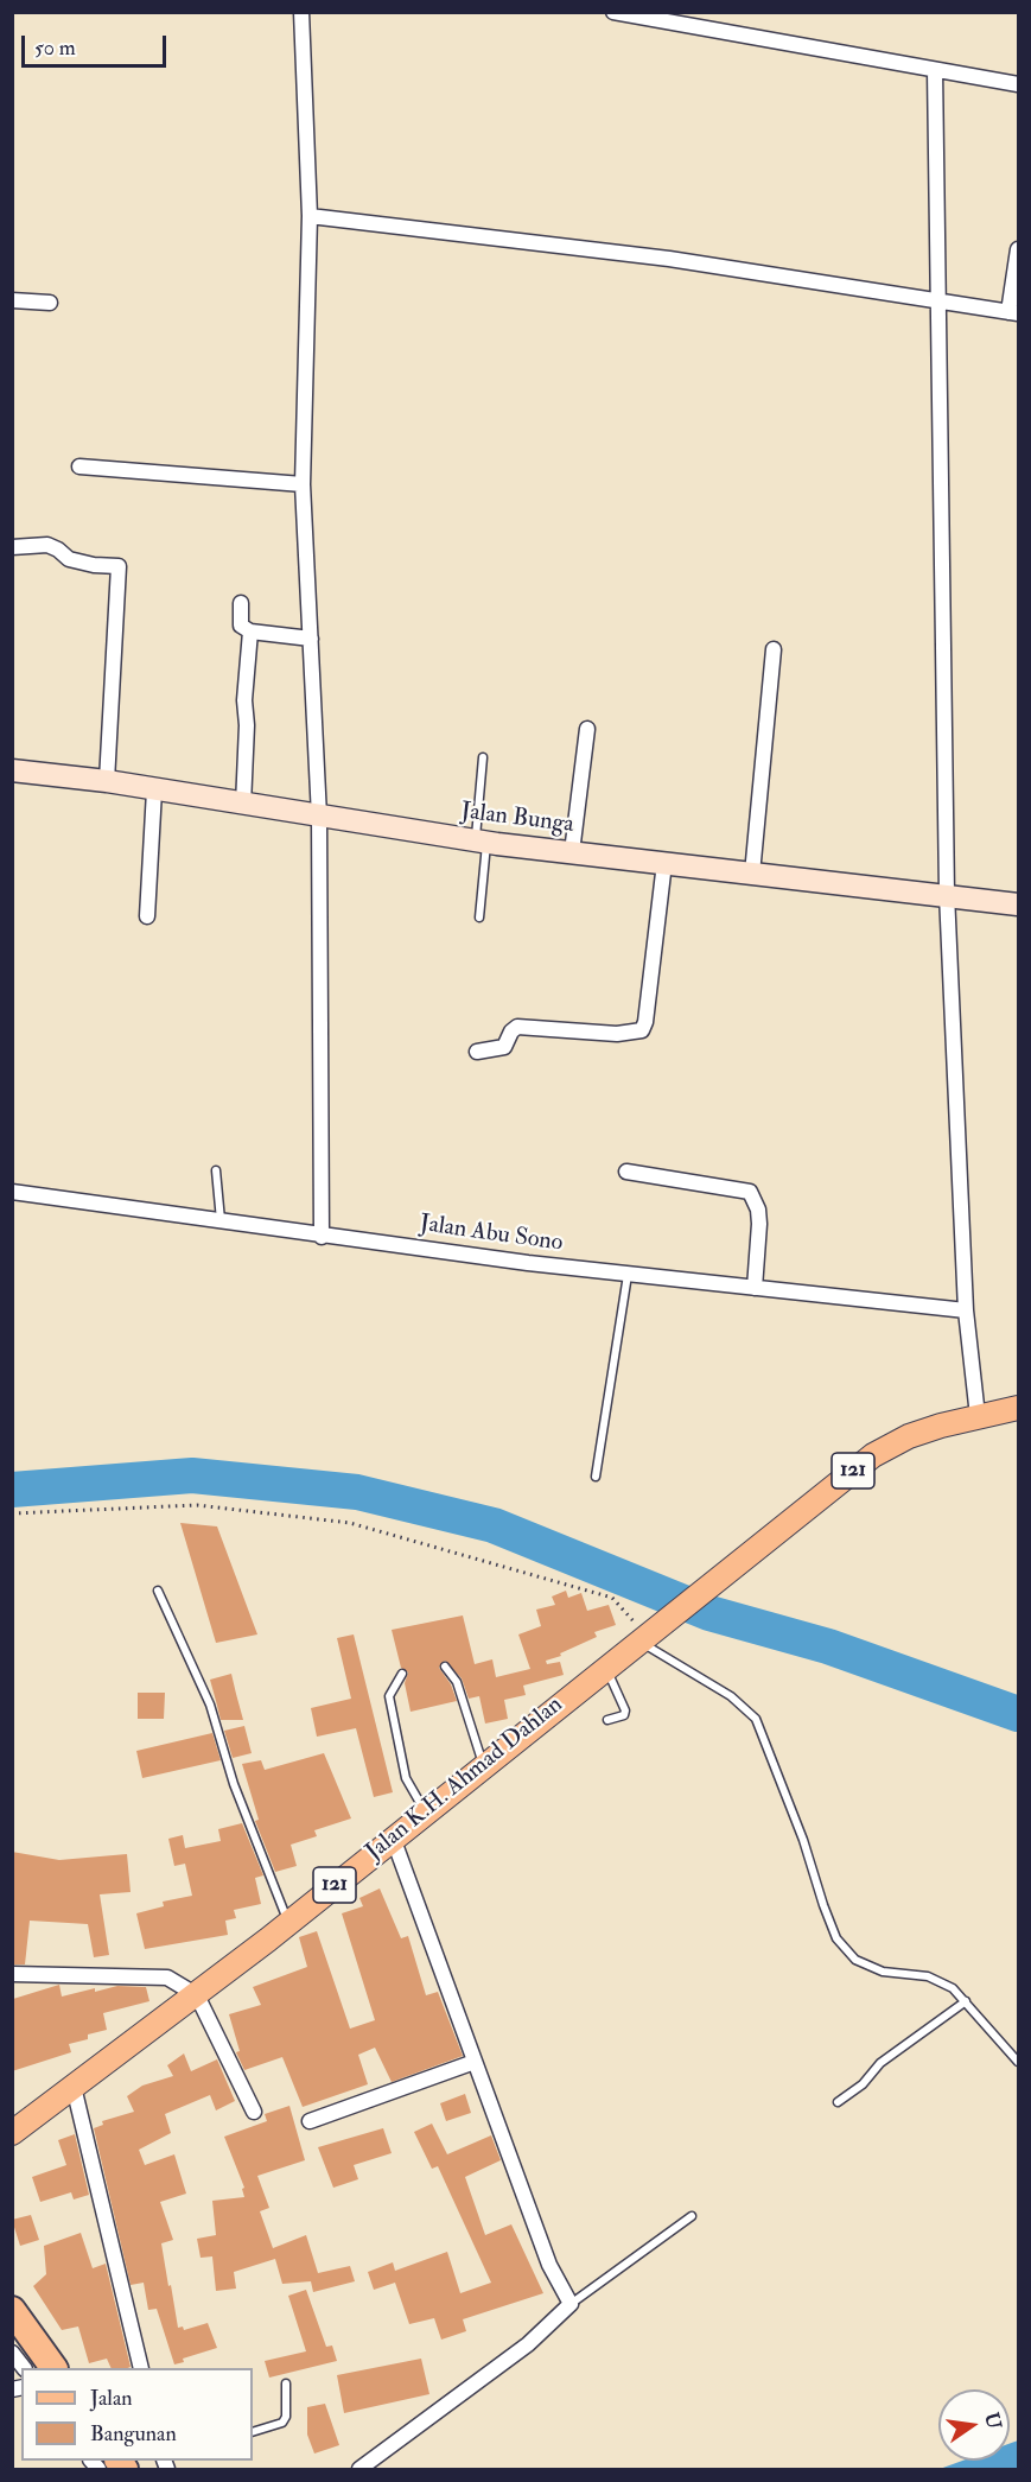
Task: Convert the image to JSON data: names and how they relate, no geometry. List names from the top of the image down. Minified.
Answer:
{"streets":{"main road":["121","Jalan K.H. Ahmad Dahlan"],"street":["Jalan Bunga","Jalan Abu Sono"]},"crossings":[["121","Jalan K.H. Ahmad Dahlan"]],"legend":["Jalan","Bangunan"],"scale_bar":"50 m","north":"right"}
